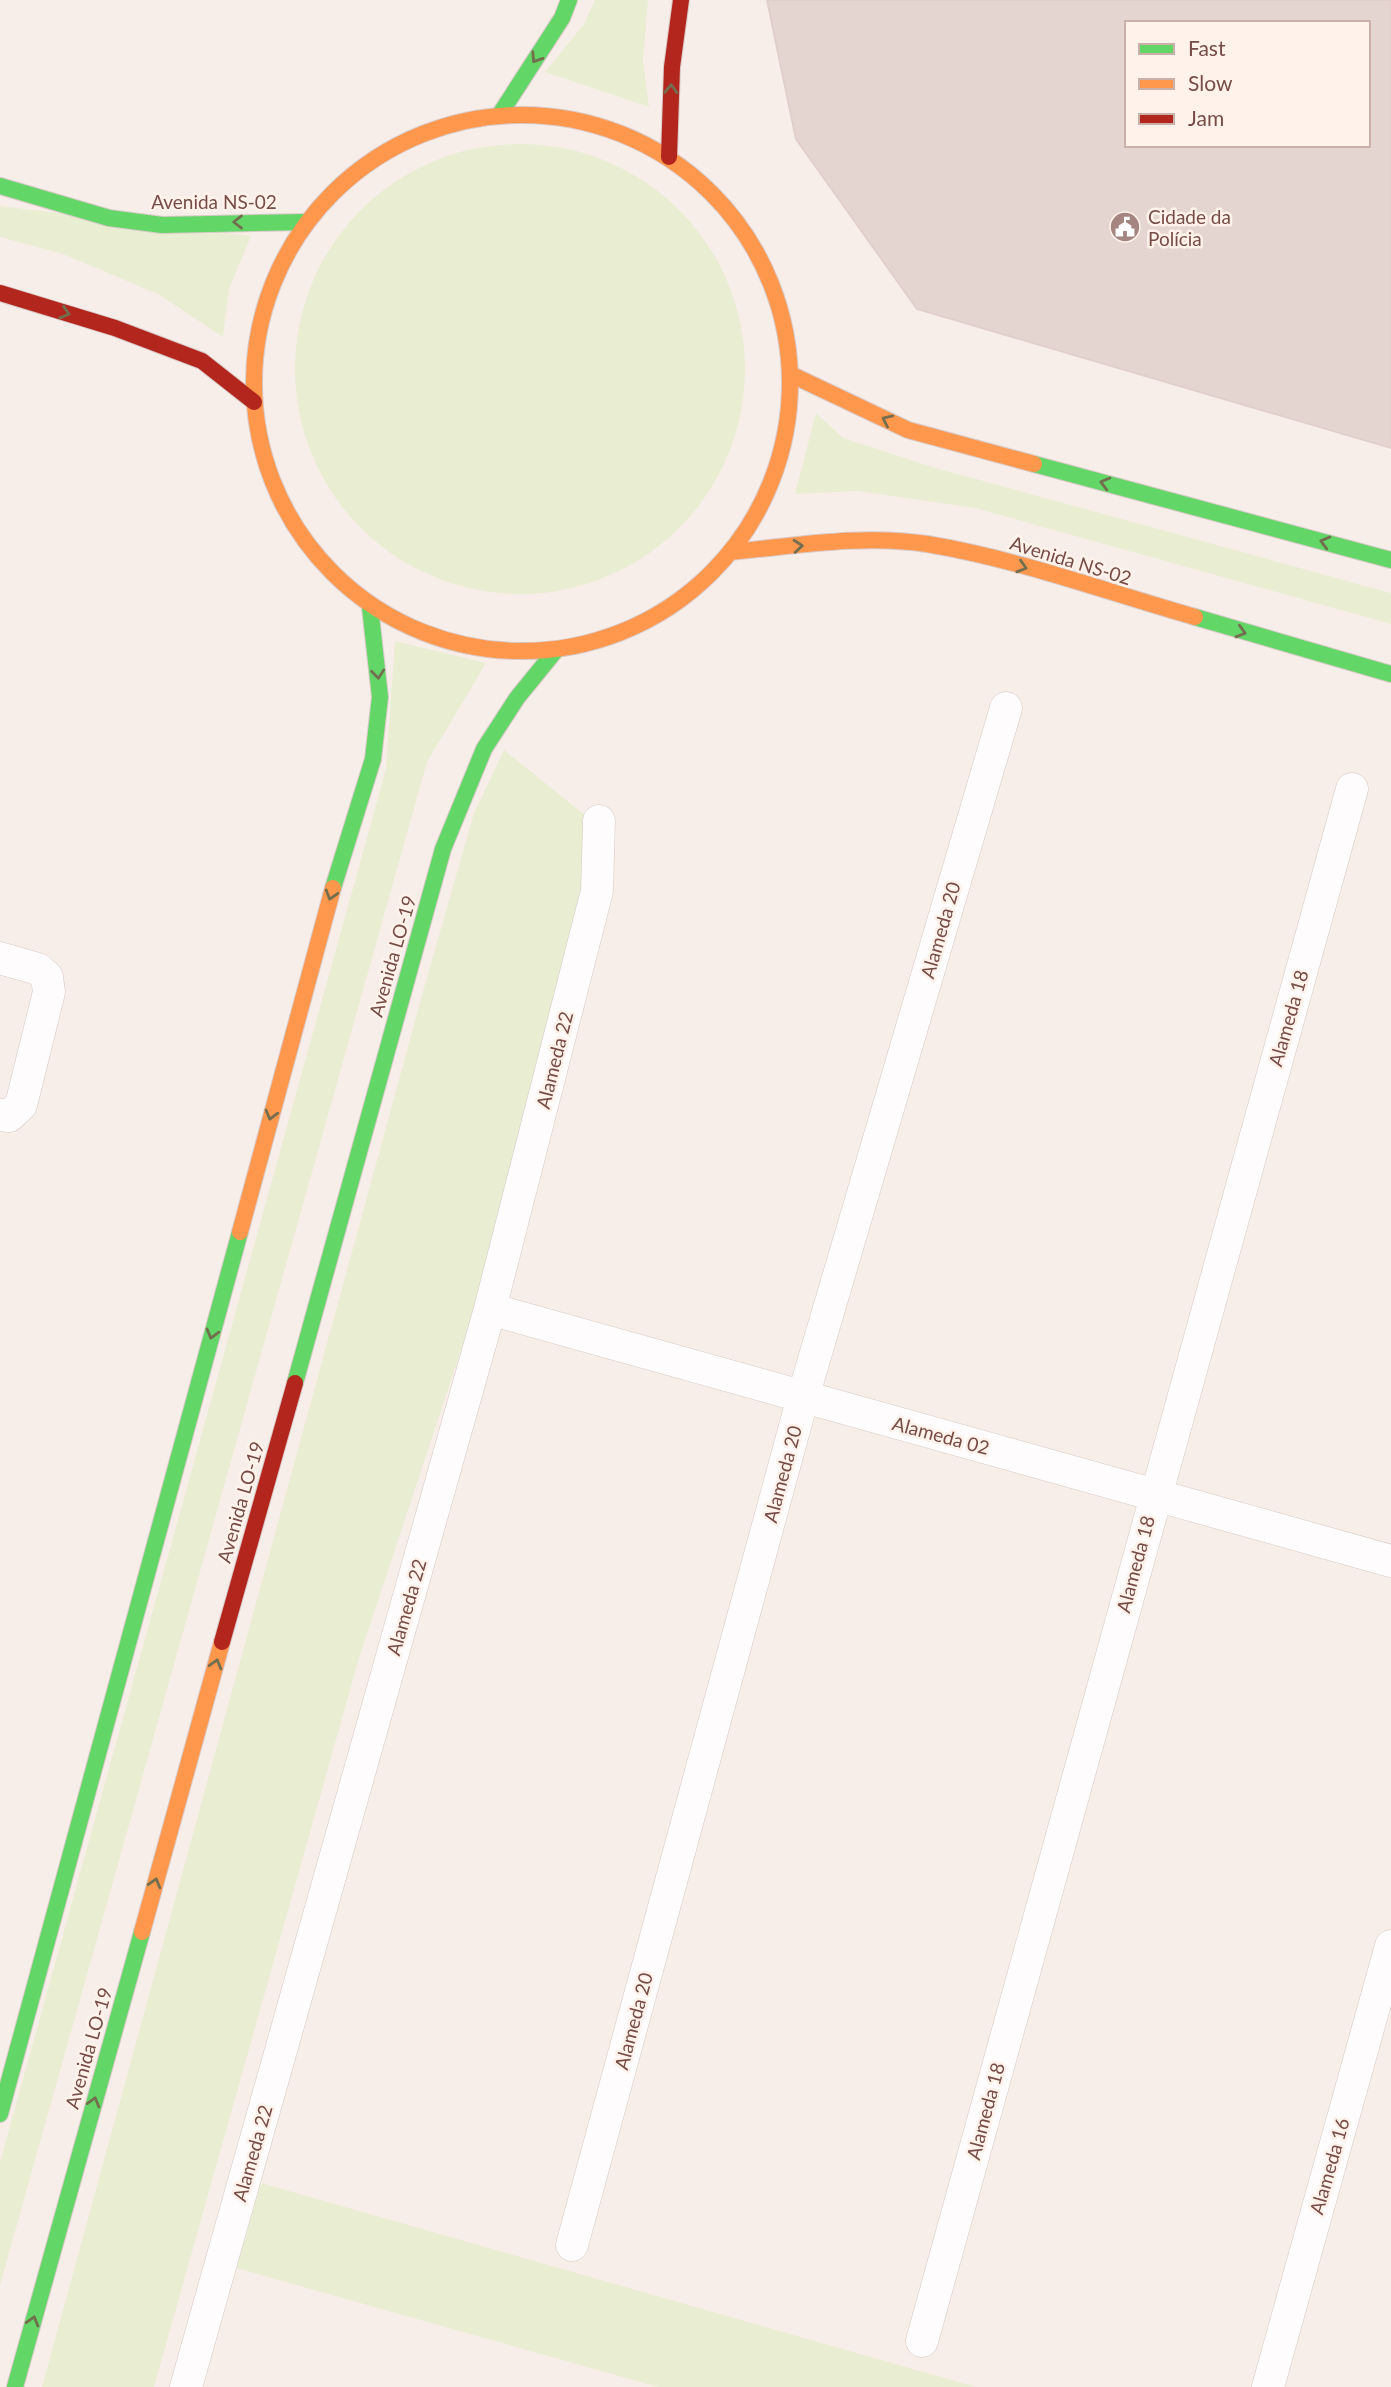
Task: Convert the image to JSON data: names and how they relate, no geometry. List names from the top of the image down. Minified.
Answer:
{"streets":{"main road":["Avenida NS-02","Avenida LO-19"],"street":["Alameda 20","Alameda 18","Alameda 22","Alameda 02","Alameda 16"]},"crossings":[["Alameda 20","Alameda 02"],["Alameda 18","Alameda 02"],["Alameda 22","Alameda 02"]],"places":{"public building":["Cidade da Polícia"]},"legend":["Fast","Slow","Jam"]}
